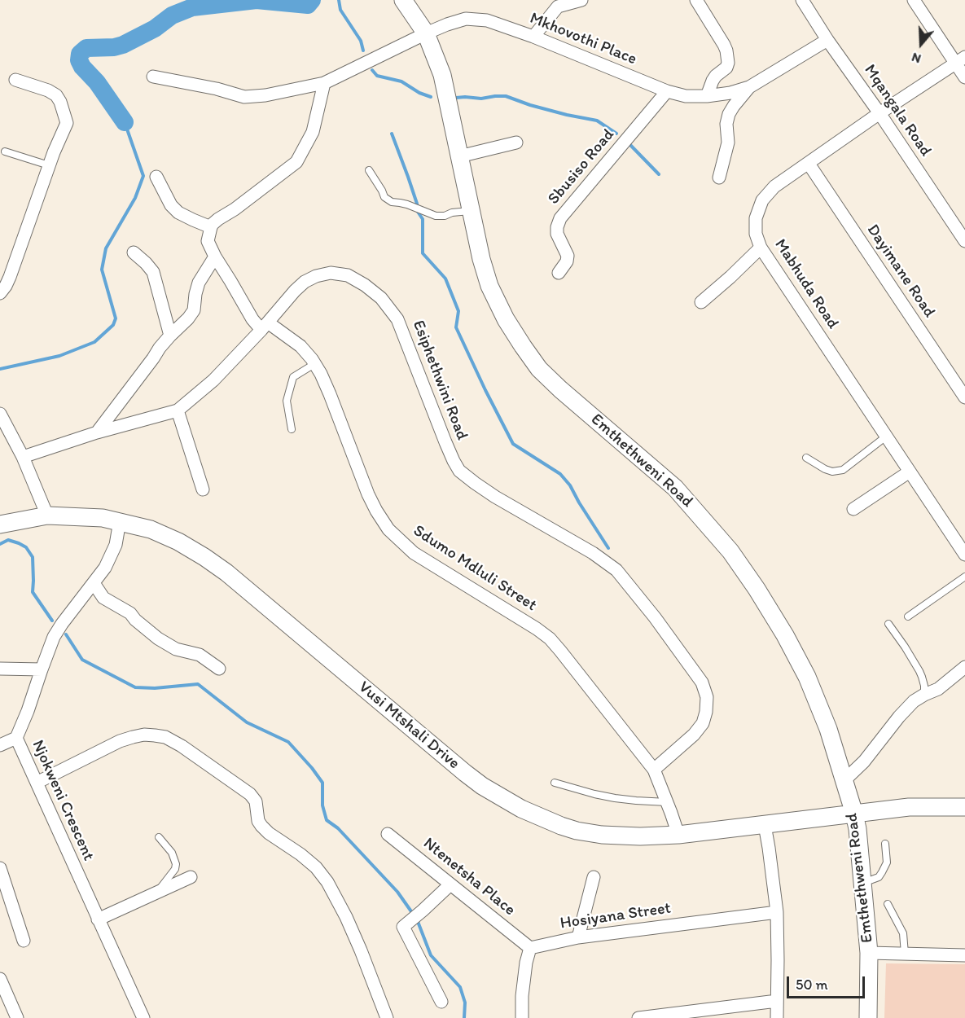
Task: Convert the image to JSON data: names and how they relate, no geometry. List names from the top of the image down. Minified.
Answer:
{"streets":{"street":["Mkhovothi Place","Mqangala Road","Sbusiso Road","Dayimane Road","Mabhuda Road","Esiphethwini Road","Emthethweni Road","Sdumo Mdluli Street","Vusi Mtshali Drive","Njokweni Crescent","Ntenetsha Place","Hosiyana Street"]},"crossings":[["Mkhovothi Place","Mqangala Road"],["Mkhovothi Place","Sbusiso Road"],["Mkhovothi Place","Emthethweni Road"],["Mqangala Road","Mabhuda Road"],["Dayimane Road","Mabhuda Road"],["Esiphethwini Road","Sdumo Mdluli Street"],["Emthethweni Road","Vusi Mtshali Drive"],["Sdumo Mdluli Street","Vusi Mtshali Drive"],["Vusi Mtshali Drive","Njokweni Crescent"],["Ntenetsha Place","Hosiyana Street"]],"scale_bar":"50 m","north":"bottom"}
